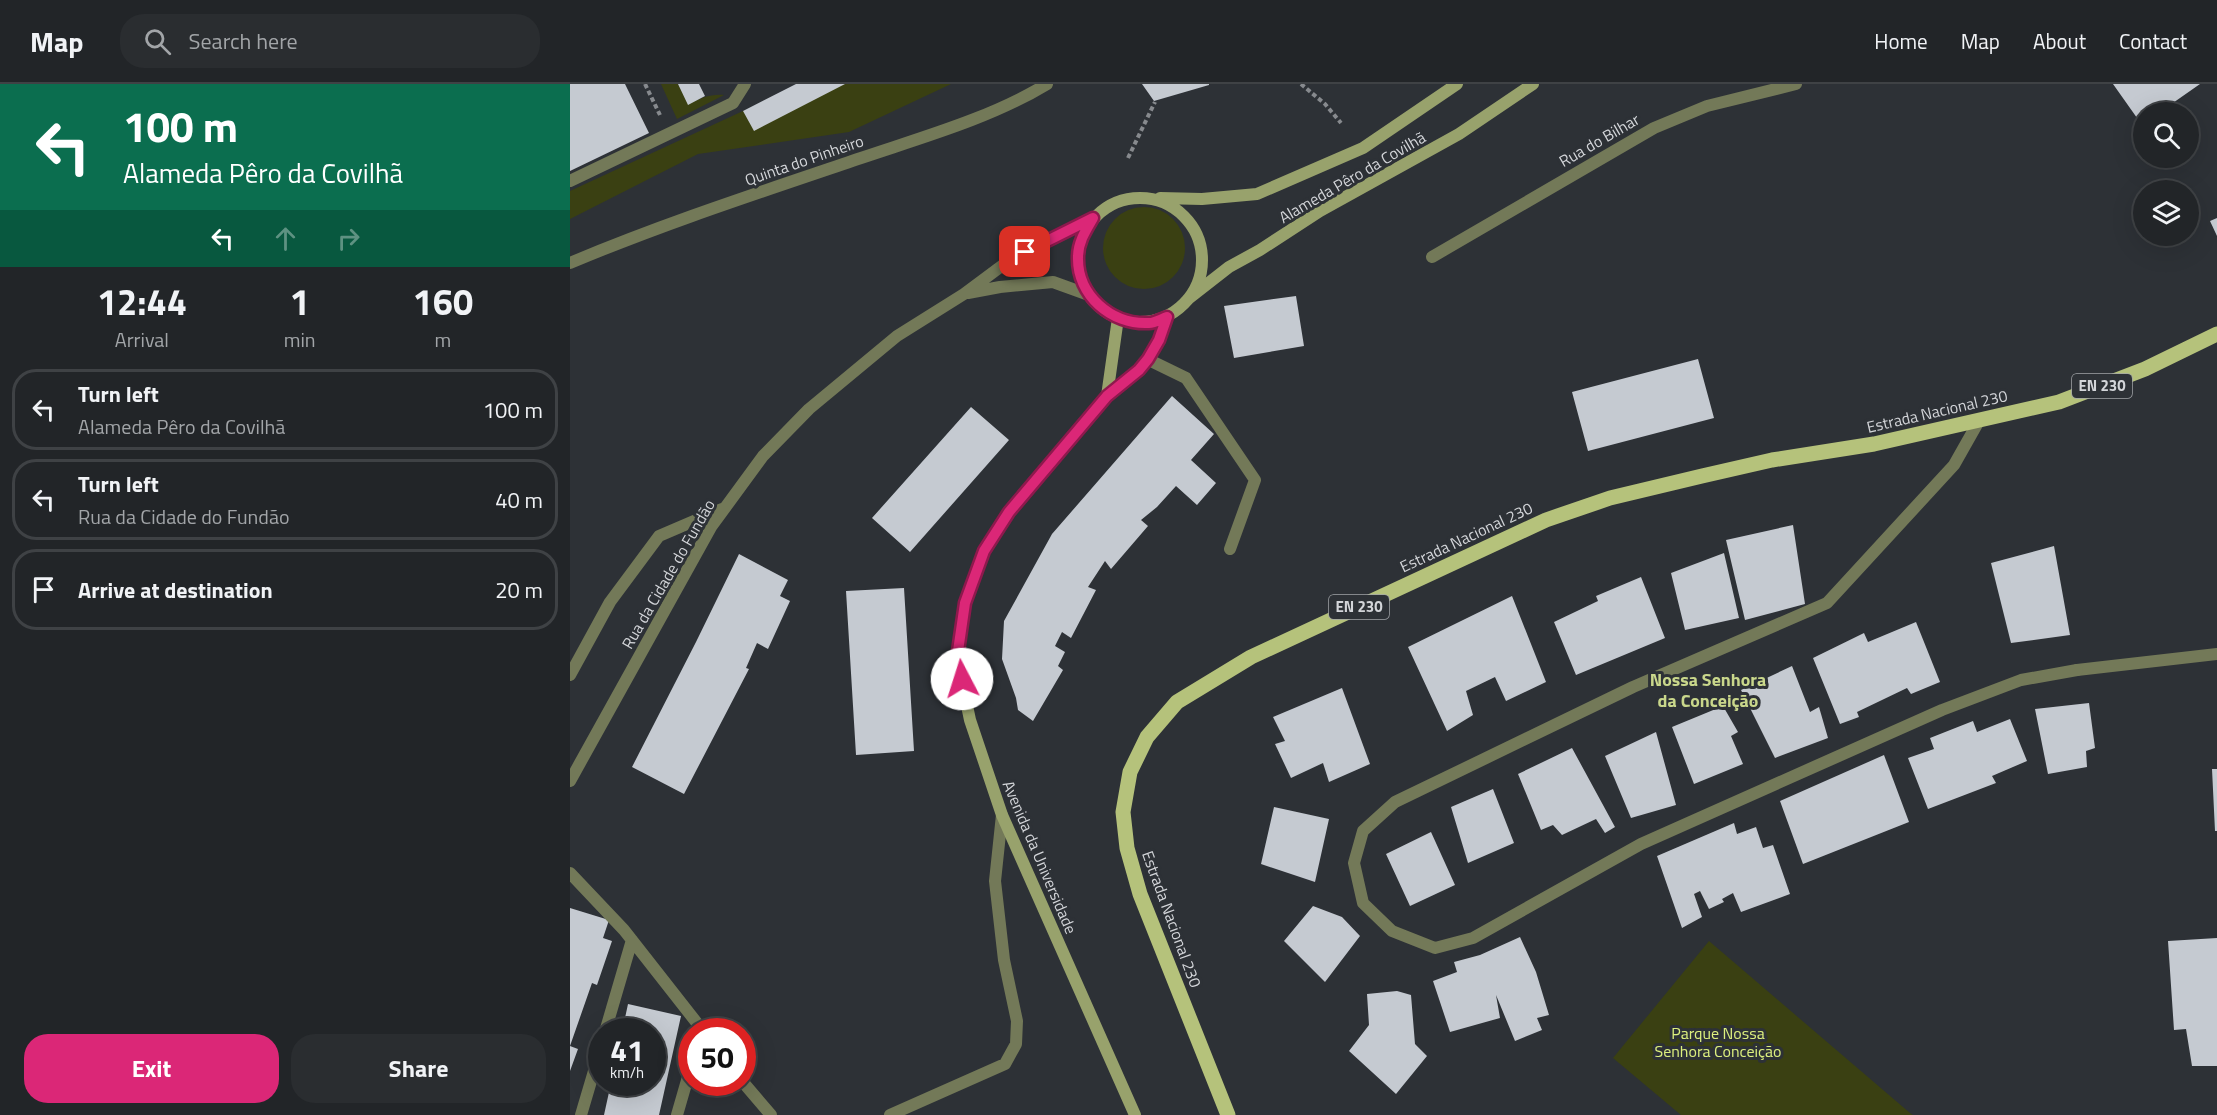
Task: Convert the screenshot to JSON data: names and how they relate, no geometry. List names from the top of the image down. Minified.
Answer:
{"streets":{"main road":["Alameda Pêro da Covilhã","EN 230","Estrada Nacional 230","Avenida da Universidade"],"street":["Rua do Bilhar","Quinta do Pinheiro","Rua da Cidade do Fundão"]},"crossings":[["Alameda Pêro da Covilhã","Rua da Cidade do Fundão"],["Alameda Pêro da Covilhã","Avenida da Universidade"],["Rua da Cidade do Fundão","Avenida da Universidade"]],"districts":["Nossa Senhora da Conceição"],"parks":["Parque Nossa Senhora Conceição"],"page":{"header":"Map","search":"Search here","nav":["Home","Map","About","Contact"],"turn":["100 m","Alameda Pêro da Covilhã"],"eta":["12:44","Arrival","1","min","160","m"],"list":[{"name":"Turn left","note":"Alameda Pêro da Covilhã","value":"100 m"},{"name":"Turn left","note":"Rua da Cidade do Fundão","value":"40 m"},{"name":"Arrive at destination","value":"20 m"}],"speed":"41 km/h","limit":"50","buttons":["Exit","Share"]}}
